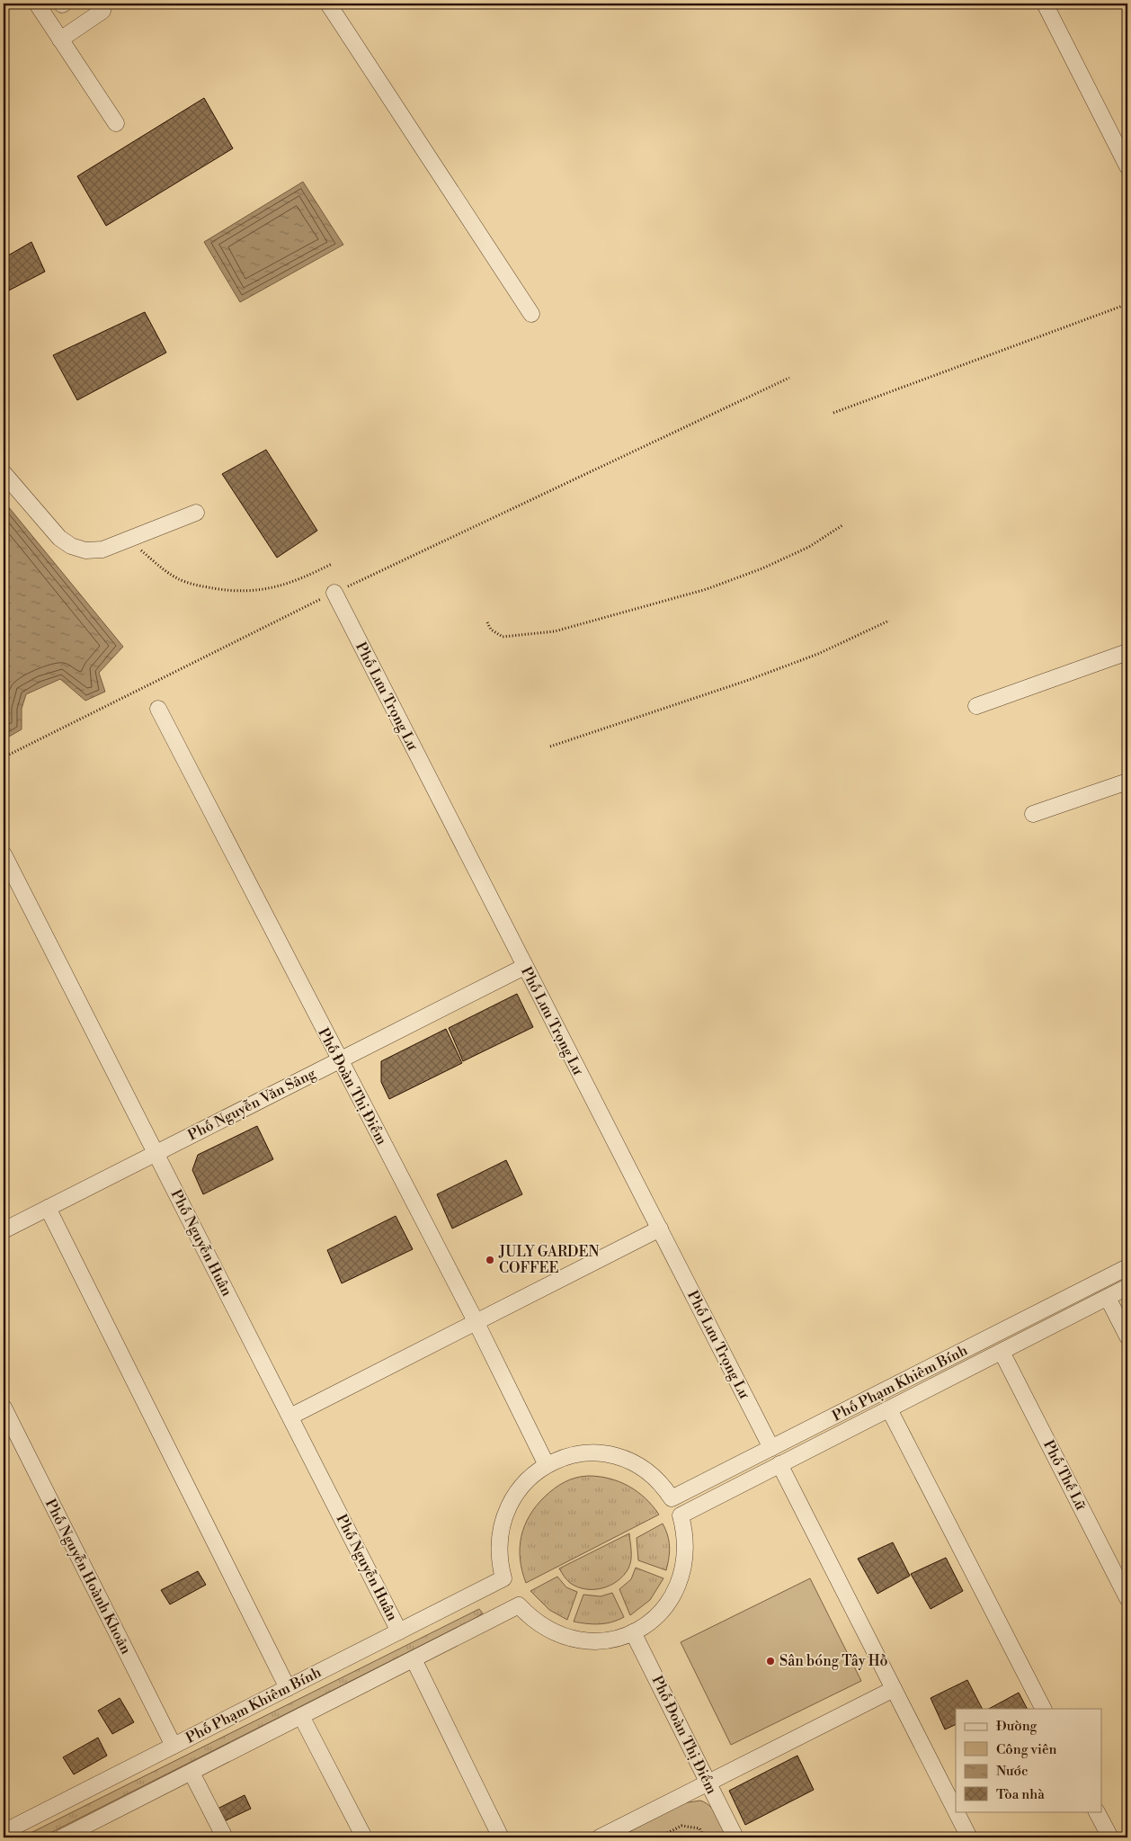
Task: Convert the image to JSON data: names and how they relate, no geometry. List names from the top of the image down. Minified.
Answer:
{"streets":{"street":["Phố Lưu Trọng Lư","Phố Đoàn Thị Điểm","Phố Nguyễn Văn Sảng","Phố Nguyễn Huân","Phố Phạm Khiêm Bính","Phố Thế Lữ","Phố Nguyễn Hoành Khoản"]},"crossings":[["Phố Lưu Trọng Lư","Phố Nguyễn Văn Sảng"],["Phố Lưu Trọng Lư","Phố Phạm Khiêm Bính"],["Phố Đoàn Thị Điểm","Phố Nguyễn Văn Sảng"],["Phố Đoàn Thị Điểm","Phố Phạm Khiêm Bính"],["Phố Nguyễn Văn Sảng","Phố Nguyễn Huân"],["Phố Nguyễn Huân","Phố Phạm Khiêm Bính"],["Phố Phạm Khiêm Bính","Phố Thế Lữ"],["Phố Phạm Khiêm Bính","Phố Nguyễn Hoành Khoản"]],"places":["JULY GARDEN COFFEE","Sân bóng Tây Hồ"],"legend":["Đường","Công viên","Nước","Tòa nhà"]}
